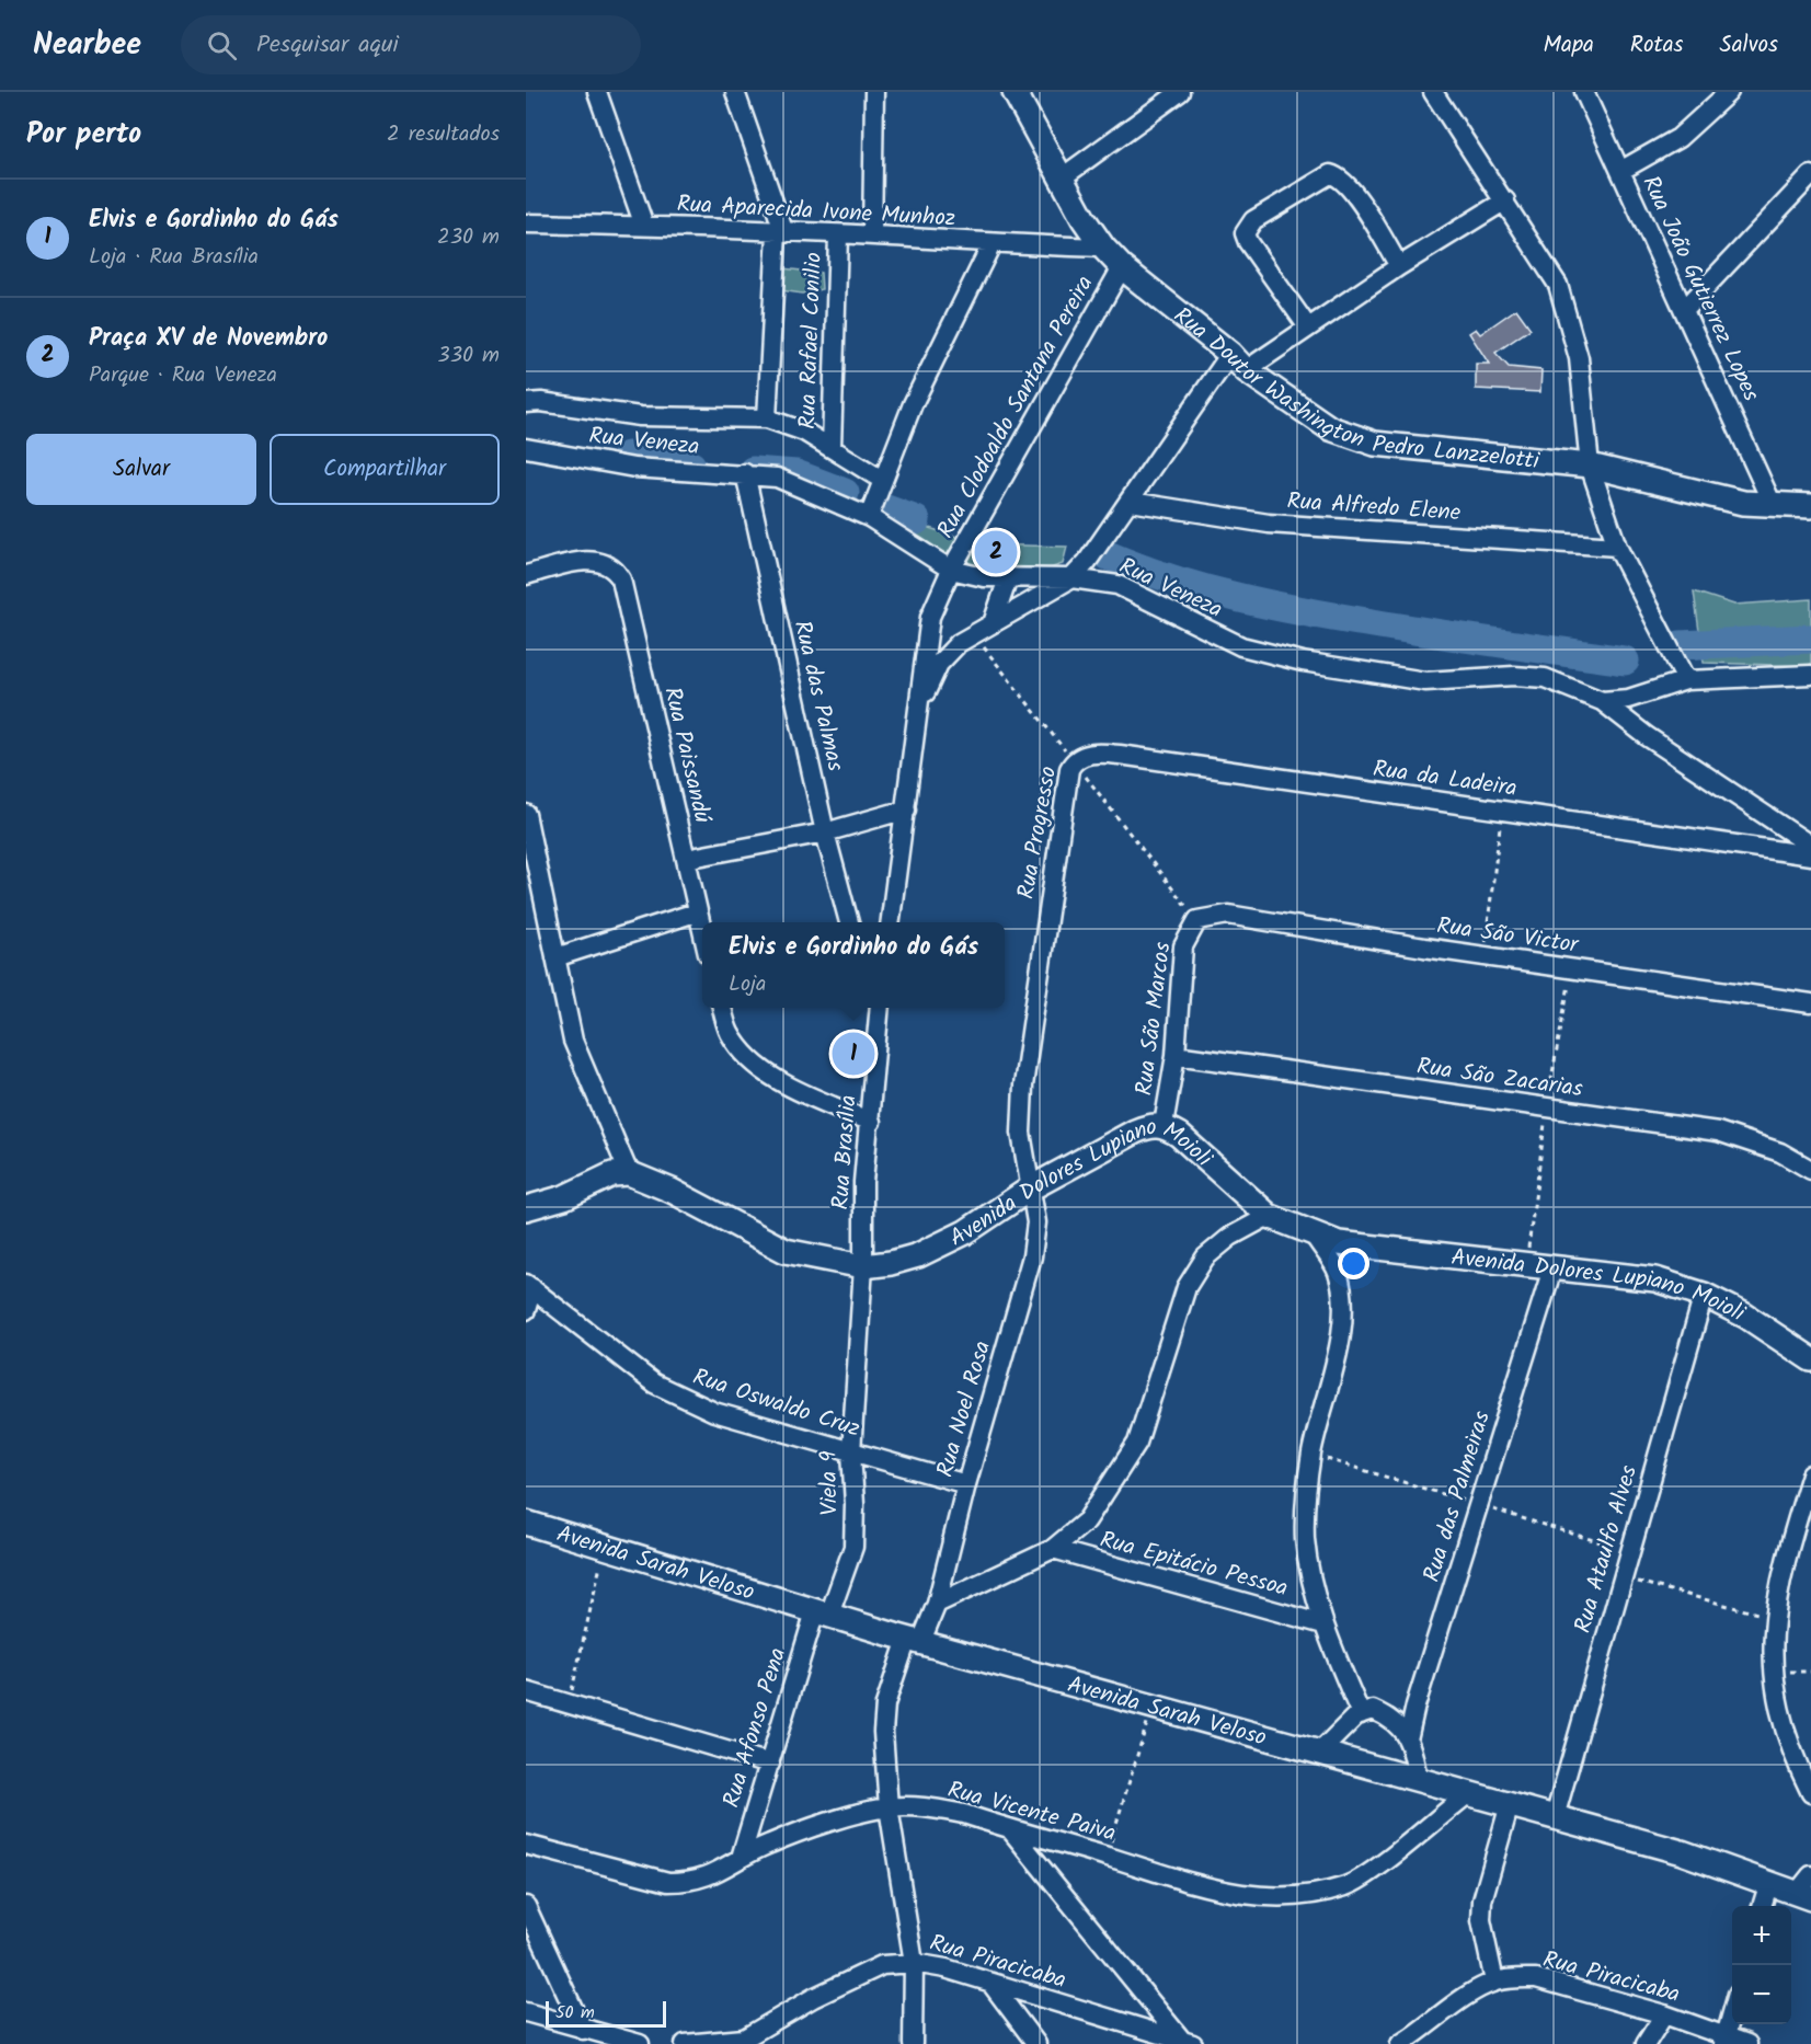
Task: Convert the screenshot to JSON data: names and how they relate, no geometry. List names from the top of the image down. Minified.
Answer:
{"streets":{"main road":["Rua Doutor Washington Pedro Lanzzelotti","Avenida Dolores Lupiano Moioli","Avenida Sarah Veloso"],"street":["Rua Aparecida Ivone Munhoz","Rua João Gutierrez Lopes","Rua Rafael Conilio","Rua Clodoaldo Santana Pereira","Rua Veneza","Rua Alfredo Elene","Rua das Palmas","Rua Paissandú","Rua da Ladeira","Rua Progresso","Rua São Victor","Rua São Marcos","Rua São Zacarias","Rua Brasília","Rua Oswaldo Cruz","Rua Noel Rosa","Viela 9","Rua das Palmeiras","Rua Ataulfo Alves","Rua Epitácio Pessoa","Rua Afonso Pena","Rua Vicente Paiva","Rua Piracicaba"]},"crossings":[["Rua Aparecida Ivone Munhoz","Rua Rafael Conilio"],["Rua Aparecida Ivone Munhoz","Rua Doutor Washington Pedro Lanzzelotti"],["Rua João Gutierrez Lopes","Rua Doutor Washington Pedro Lanzzelotti"],["Rua Doutor Washington Pedro Lanzzelotti","Rua Clodoaldo Santana Pereira"],["Rua Clodoaldo Santana Pereira","Rua Veneza"],["Rua Veneza","Rua das Palmas"],["Rua da Ladeira","Rua Progresso"],["Rua Progresso","Avenida Dolores Lupiano Moioli"],["Rua Progresso","Rua Noel Rosa"],["Rua São Victor","Rua São Marcos"],["Rua São Marcos","Rua São Zacarias"],["Rua São Marcos","Avenida Dolores Lupiano Moioli"],["Rua Brasília","Avenida Dolores Lupiano Moioli"],["Rua Brasília","Viela 9"],["Avenida Dolores Lupiano Moioli","Rua Noel Rosa"],["Avenida Dolores Lupiano Moioli","Viela 9"],["Avenida Dolores Lupiano Moioli","Rua das Palmeiras"],["Avenida Dolores Lupiano Moioli","Rua Ataulfo Alves"],["Rua Oswaldo Cruz","Rua Noel Rosa"],["Rua Oswaldo Cruz","Viela 9"],["Rua Noel Rosa","Avenida Sarah Veloso"],["Rua Noel Rosa","Rua Vicente Paiva"],["Rua Noel Rosa","Rua Piracicaba"],["Viela 9","Avenida Sarah Veloso"],["Viela 9","Rua Afonso Pena"],["Rua Ataulfo Alves","Avenida Sarah Veloso"],["Avenida Sarah Veloso","Rua Afonso Pena"],["Avenida Sarah Veloso","Rua Vicente Paiva"],["Rua Afonso Pena","Rua Vicente Paiva"]],"scale_bar":"50 m","page":{"header":"Nearbee","search":"Pesquisar aqui","nav":["Mapa","Rotas","Salvos"],"heading":["Por perto","2 resultados"],"list":[{"mark":"1","name":"Elvis e Gordinho do Gás","note":"Loja · Rua Brasília","value":"230 m"},{"mark":"2","name":"Praça XV de Novembro","note":"Parque · Rua Veneza","value":"330 m"}],"buttons":["Salvar","Compartilhar"],"pins":["2","1"],"popup":["Elvis e Gordinho do Gás","Loja"],"map_buttons":["+","−"],"scale":"50 m"}}
